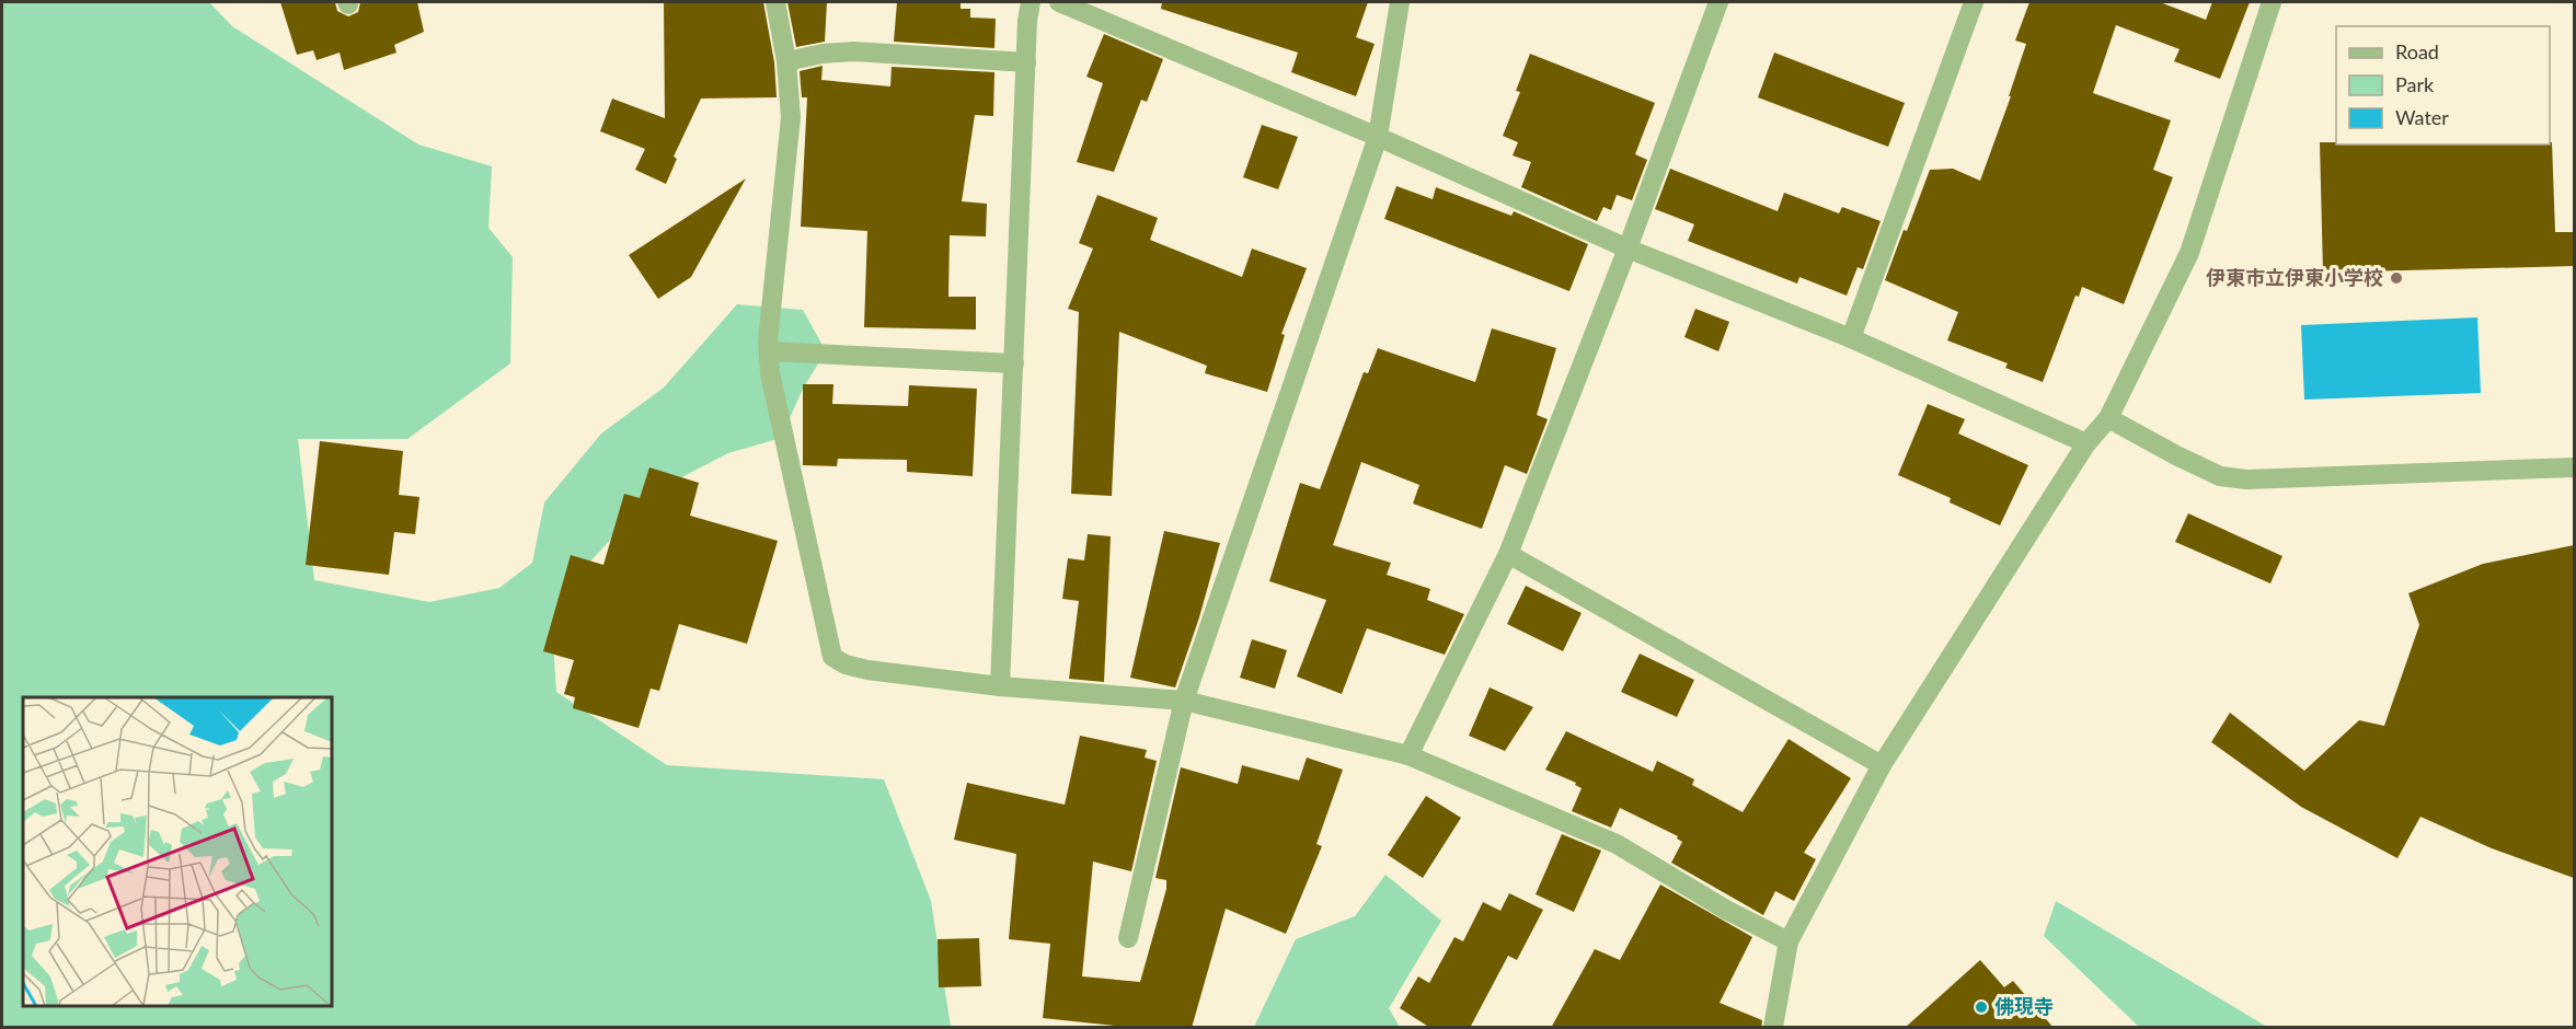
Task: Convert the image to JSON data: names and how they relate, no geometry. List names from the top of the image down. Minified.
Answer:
{"places":["伊東市立伊東小学校","佛現寺"],"legend":["Road","Park","Water"]}
